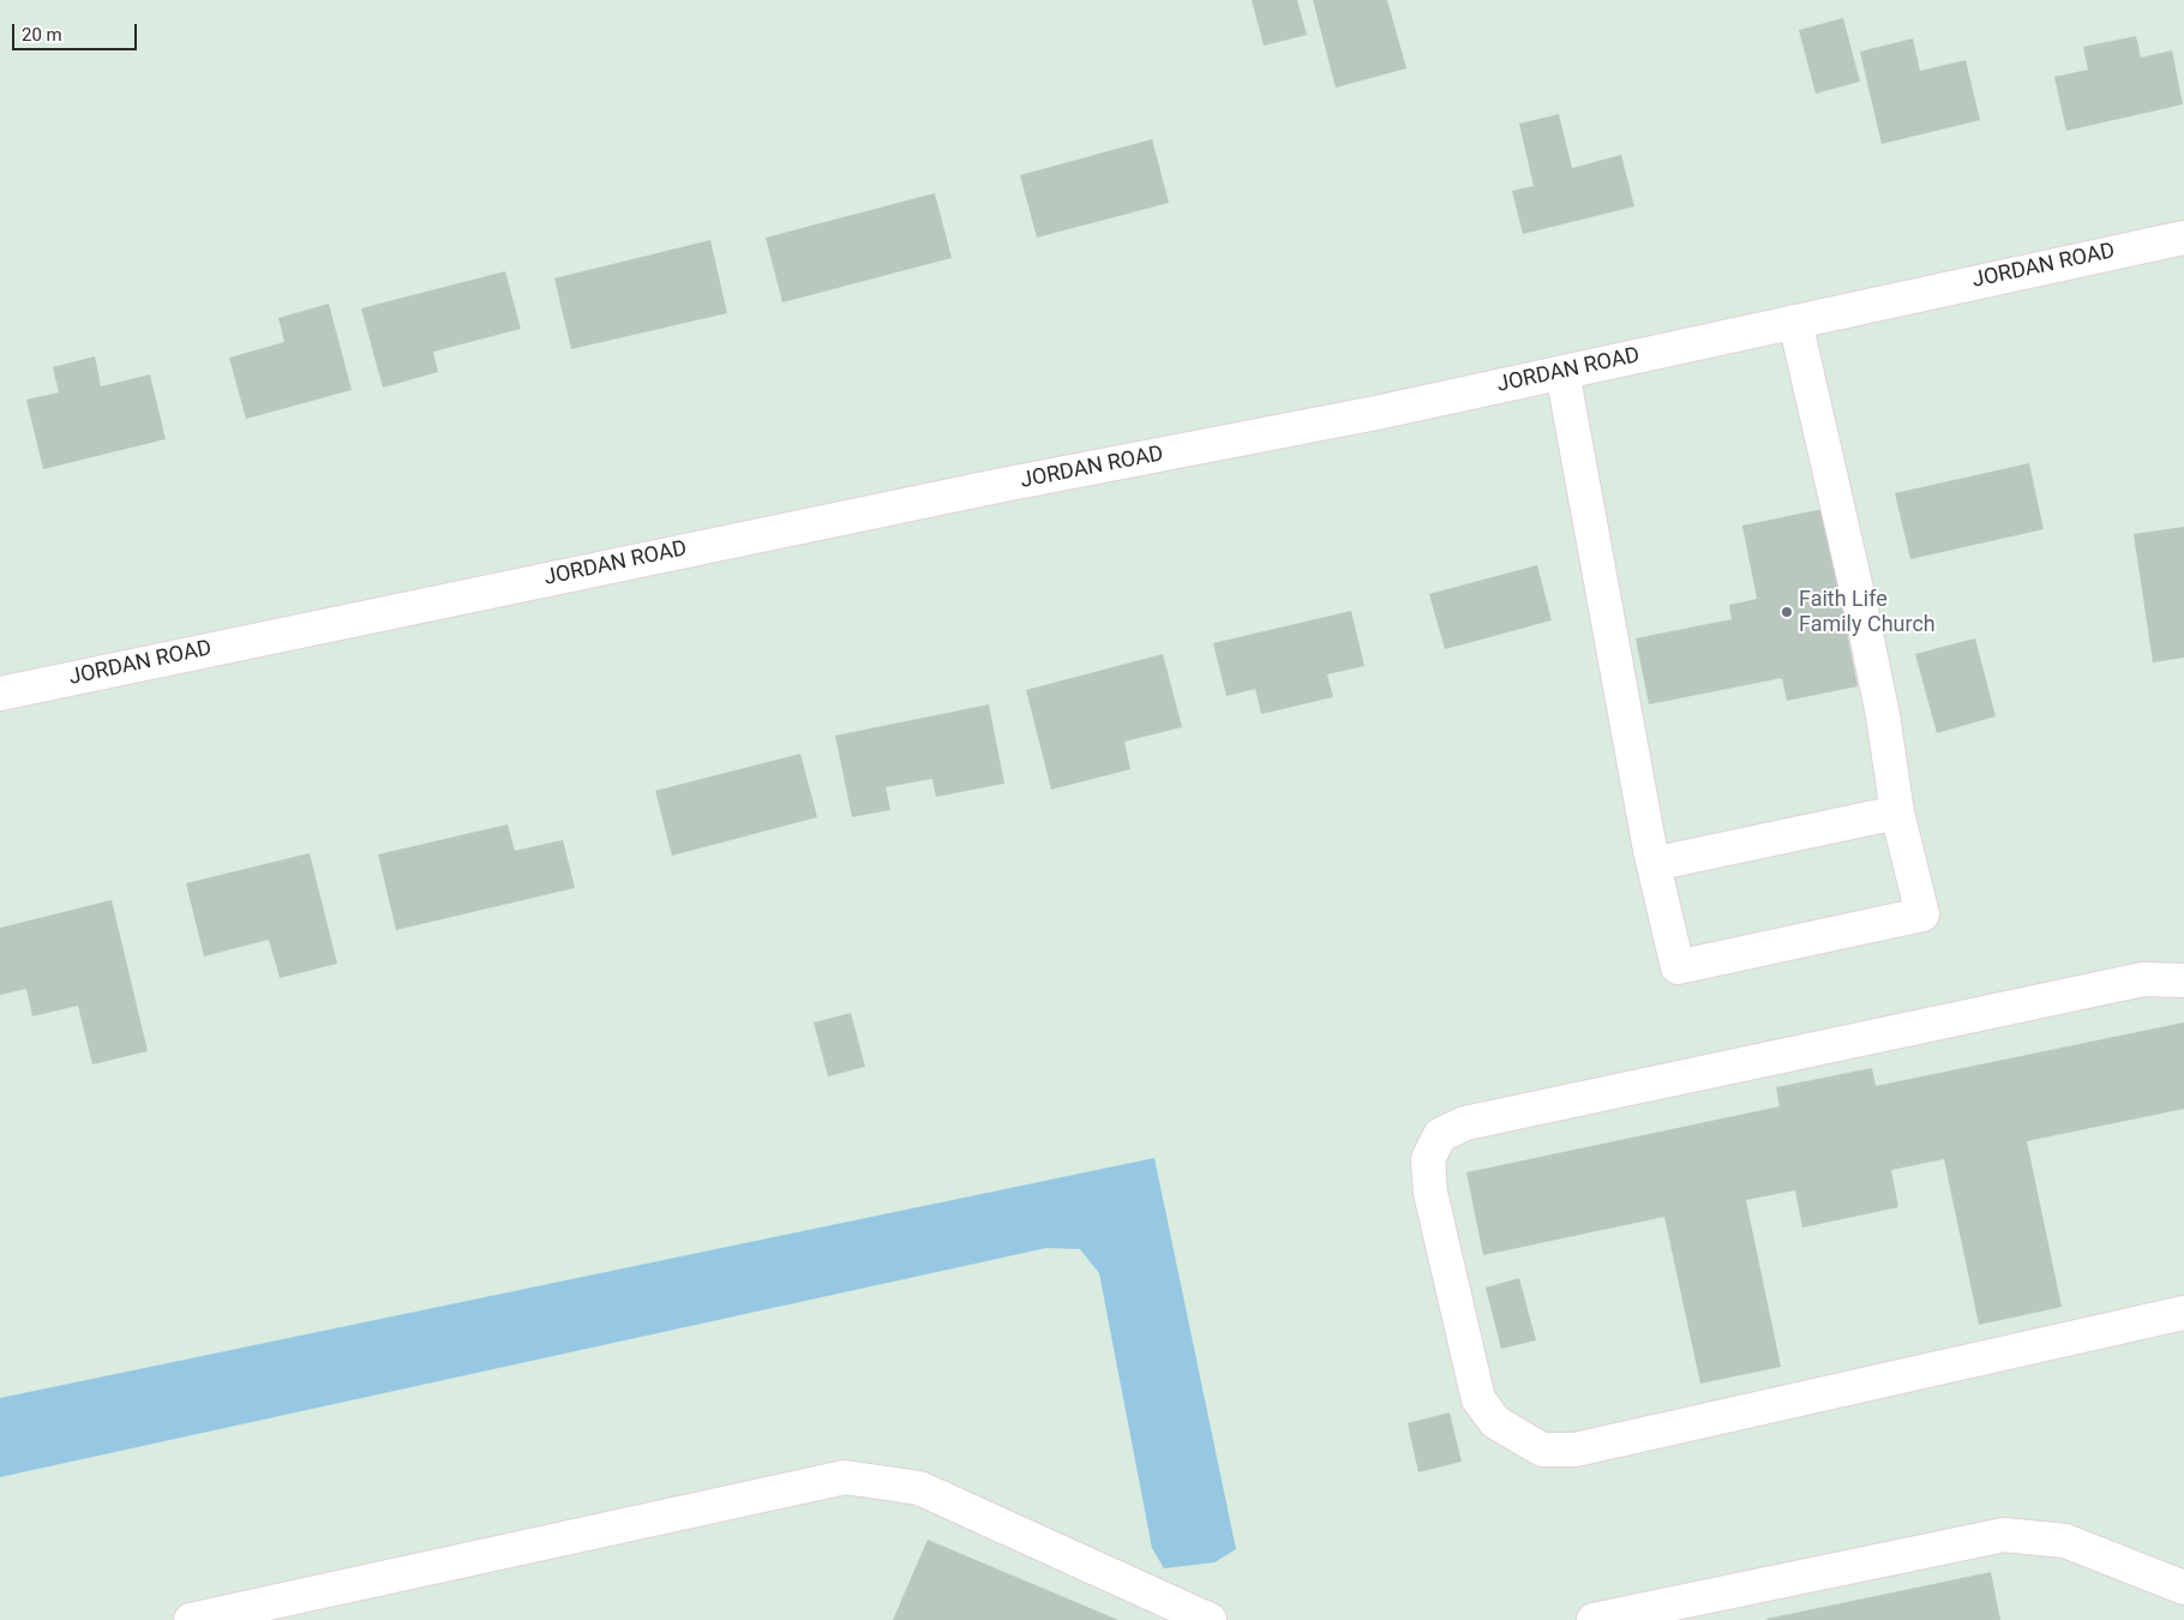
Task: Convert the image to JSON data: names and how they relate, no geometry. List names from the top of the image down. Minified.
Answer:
{"streets":{"street":["JORDAN ROAD"]},"places":["Faith Life Family Church"],"scale_bar":"20 m"}
